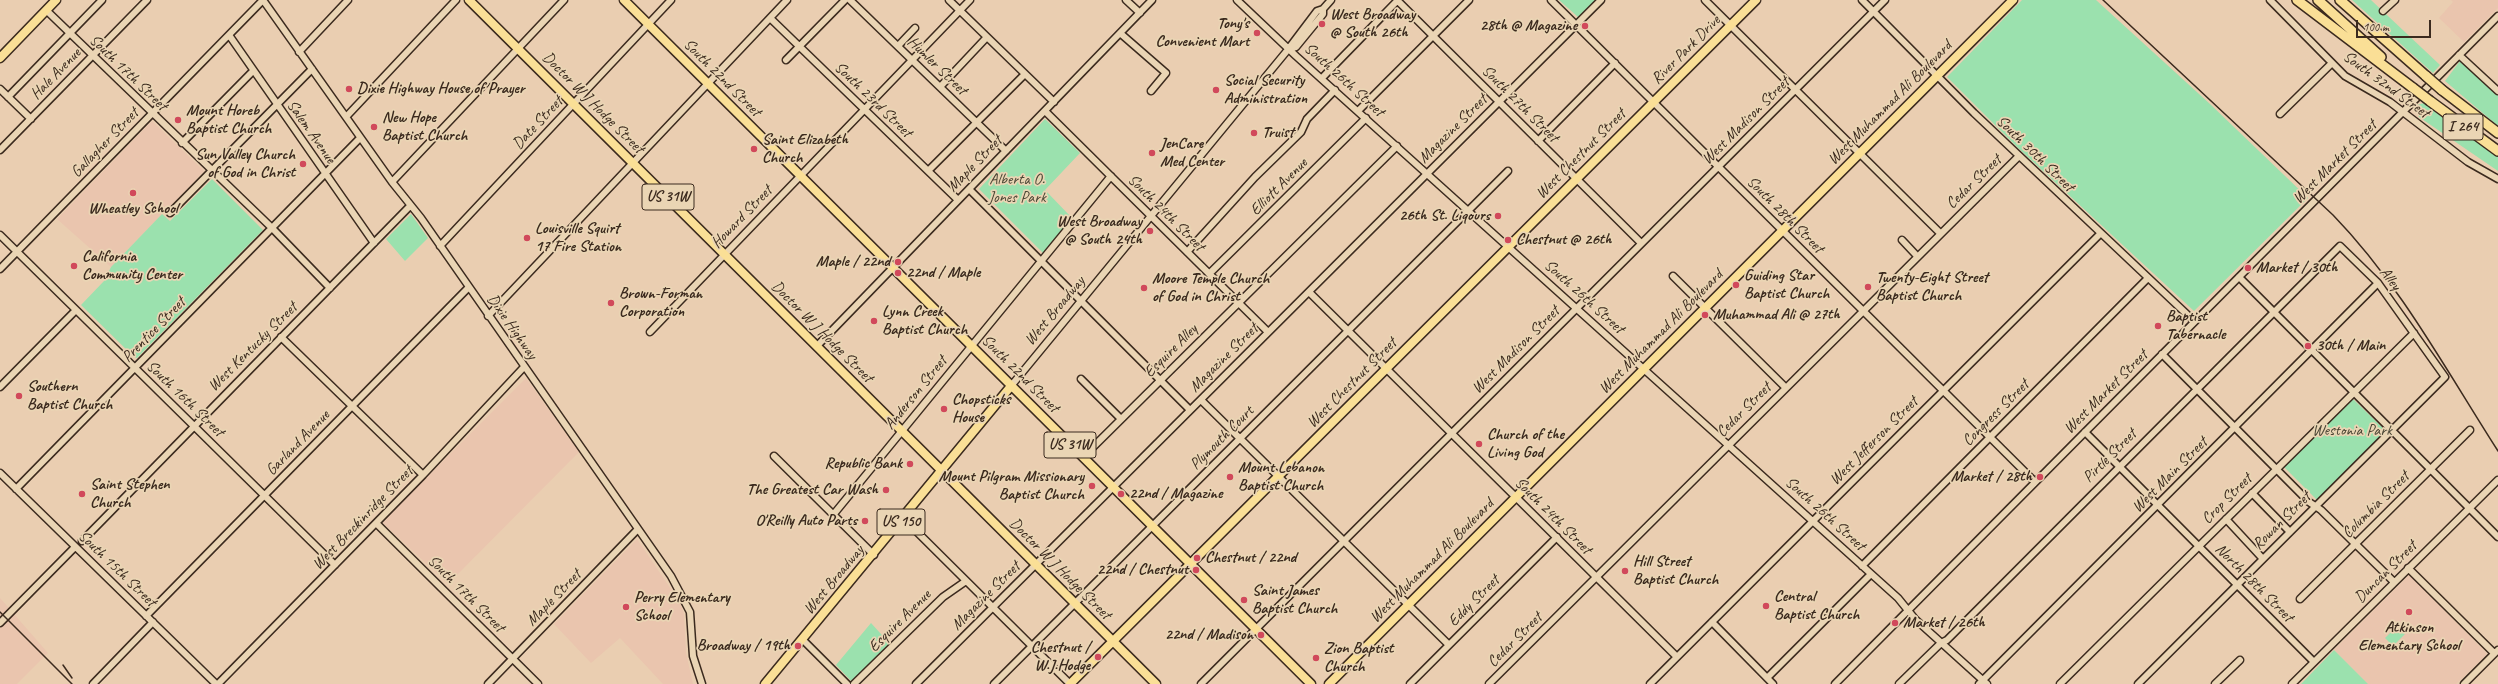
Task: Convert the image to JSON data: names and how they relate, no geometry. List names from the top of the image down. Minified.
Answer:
{"streets":{"highway":["I 264"],"main road":["River Park Drive","South 22nd Street","Doctor W J Hodge Street","West Muhammad Ali Boulevard","West Chestnut Street","US 31W","West Broadway","US 150"],"street":["Humler Street","South 17th Street","Hale Avenue","South 26th Street","South 32nd Street","South 23rd Street","South 27th Street","West Madison Street","Date Street","Magazine Street","Salem Avenue","Gallagher Street","South 30th Street","West Market Street","Maple Street","Cedar Street","Elliott Avenue","South 24th Street","South 28th Street","Howard Street","Alley","Dixie Highway","Prentice Street","West Kentucky Street","Esquire Alley","Anderson Street","South 16th Street","Congress Street","Plymouth Court","West Jefferson Street","Garland Avenue","Pirtle Street","West Main Street","Crop Street","Columbia Street","West Breckinridge Street","Rowan Street","South 15th Street","Duncan Street","North 28th Street","Eddy Street","Esquire Avenue"]},"crossings":[["River Park Drive","West Chestnut Street"],["River Park Drive","South 28th Street"],["Humler Street","Maple Street"],["Humler Street","Howard Street"],["South 17th Street","Hale Avenue"],["South 17th Street","Gallagher Street"],["South 17th Street","Maple Street"],["South 17th Street","Prentice Street"],["South 17th Street","West Kentucky Street"],["South 17th Street","West Breckinridge Street"],["South 22nd Street","West Madison Street"],["South 22nd Street","Date Street"],["South 22nd Street","Magazine Street"],["South 22nd Street","West Chestnut Street"],["South 22nd Street","Maple Street"],["South 22nd Street","Howard Street"],["South 22nd Street","West Broadway"],["South 22nd Street","Esquire Alley"],["South 22nd Street","Anderson Street"],["South 22nd Street","Plymouth Court"],["South 26th Street","West Muhammad Ali Boulevard"],["South 26th Street","West Madison Street"],["South 26th Street","Magazine Street"],["South 26th Street","West Chestnut Street"],["South 26th Street","West Market Street"],["South 26th Street","Cedar Street"],["South 26th Street","Elliott Avenue"],["South 26th Street","West Broadway"],["South 26th Street","Esquire Alley"],["South 26th Street","Congress Street"],["South 26th Street","Plymouth Court"],["South 26th Street","West Jefferson Street"],["South 26th Street","Pirtle Street"],["South 26th Street","West Main Street"],["South 32nd Street","West Market Street"],["South 23rd Street","Maple Street"],["South 23rd Street","Howard Street"],["Doctor W J Hodge Street","Date Street"],["Doctor W J Hodge Street","Magazine Street"],["Doctor W J Hodge Street","West Chestnut Street"],["Doctor W J Hodge Street","Maple Street"],["Doctor W J Hodge Street","Howard Street"],["Doctor W J Hodge Street","West Broadway"],["Doctor W J Hodge Street","Anderson Street"],["Doctor W J Hodge Street","Plymouth Court"],["West Muhammad Ali Boulevard","South 30th Street"],["West Muhammad Ali Boulevard","South 24th Street"],["West Muhammad Ali Boulevard","South 28th Street"],["South 27th Street","West Madison Street"],["South 27th Street","Magazine Street"],["South 27th Street","West Chestnut Street"],["West Madison Street","South 30th Street"],["West Madison Street","South 24th Street"],["West Madison Street","South 28th Street"],["Date Street","Dixie Highway"],["Magazine Street","South 24th Street"],["Magazine Street","South 28th Street"],["Salem Avenue","Gallagher Street"],["Salem Avenue","Prentice Street"],["Salem Avenue","West Kentucky Street"],["Gallagher Street","Dixie Highway"],["Gallagher Street","South 16th Street"],["West Chestnut Street","South 24th Street"],["West Chestnut Street","South 28th Street"],["South 30th Street","West Market Street"],["South 30th Street","Cedar Street"],["South 30th Street","Congress Street"],["South 30th Street","West Jefferson Street"],["West Market Street","South 28th Street"],["Maple Street","South 24th Street"],["Maple Street","Dixie Highway"],["Cedar Street","South 24th Street"],["Cedar Street","South 28th Street"],["Elliott Avenue","South 24th Street"],["South 24th Street","West Broadway"],["South 24th Street","Esquire Alley"],["South 24th Street","Anderson Street"],["South 24th Street","Plymouth Court"],["South 24th Street","West Jefferson Street"],["South 24th Street","Eddy Street"],["South 28th Street","Congress Street"],["South 28th Street","West Jefferson Street"],["Alley","Pirtle Street"],["Alley","West Main Street"],["Alley","Crop Street"],["Alley","Rowan Street"],["Dixie Highway","Prentice Street"],["Dixie Highway","West Kentucky Street"],["Dixie Highway","Garland Avenue"],["Dixie Highway","West Breckinridge Street"],["Prentice Street","South 16th Street"],["Prentice Street","South 15th Street"],["West Kentucky Street","South 16th Street"],["South 16th Street","Garland Avenue"],["South 16th Street","West Breckinridge Street"],["Garland Avenue","South 15th Street"],["West Main Street","North 28th Street"],["Crop Street","North 28th Street"],["West Breckinridge Street","South 15th Street"],["Rowan Street","North 28th Street"],["Duncan Street","North 28th Street"]],"parks":["Alberta O. Jones Park","Westonia Park"],"places":["West Broadway @ South 26th","28th @ Magazine","Tony's Convenient Mart","Dixie Highway House of Prayer","Social Security Administration","Mount Horeb Baptist Church","New Hope Baptist Church","Truist","Saint Elizabeth Church","JenCare Med Center","Sun Valley Church of God in Christ","Wheatley School","26th St. Liqours","West Broadway @ South 24th","Louisville Squirt 17 Fire Station","Chestnut @ 26th","Maple / 22nd","California Community Center","Market / 30th","22nd / Maple","Guiding Star Baptist Church","Twenty-Eight Street Baptist Church","Moore Temple Church of God in Christ","Brown-Forman Corporation","Muhammad Ali @ 27th","Lynn Creek Baptist Church","Baptist Tabernacle","30th / Main","Southern Baptist Church","Chopsticks House","Church of the Living God","Republic Bank","Mount Lebanon Baptist Church","Market / 28th","Mount Pilgram Missionary Baptist Church","The Greatest Car Wash","Saint Stephen Church","22nd / Magazine","O'Reilly Auto Parts","Chestnut / 22nd","22nd / Chestnut","Hill Street Baptist Church","Saint James Baptist Church","Central Baptist Church","Perry Elementary School","Atkinson Elementary School","Market / 26th","22nd / Madison","Broadway / 19th","Chestnut / W.J.Hodge","Zion Baptist Church"],"scale_bar":"100 m"}
